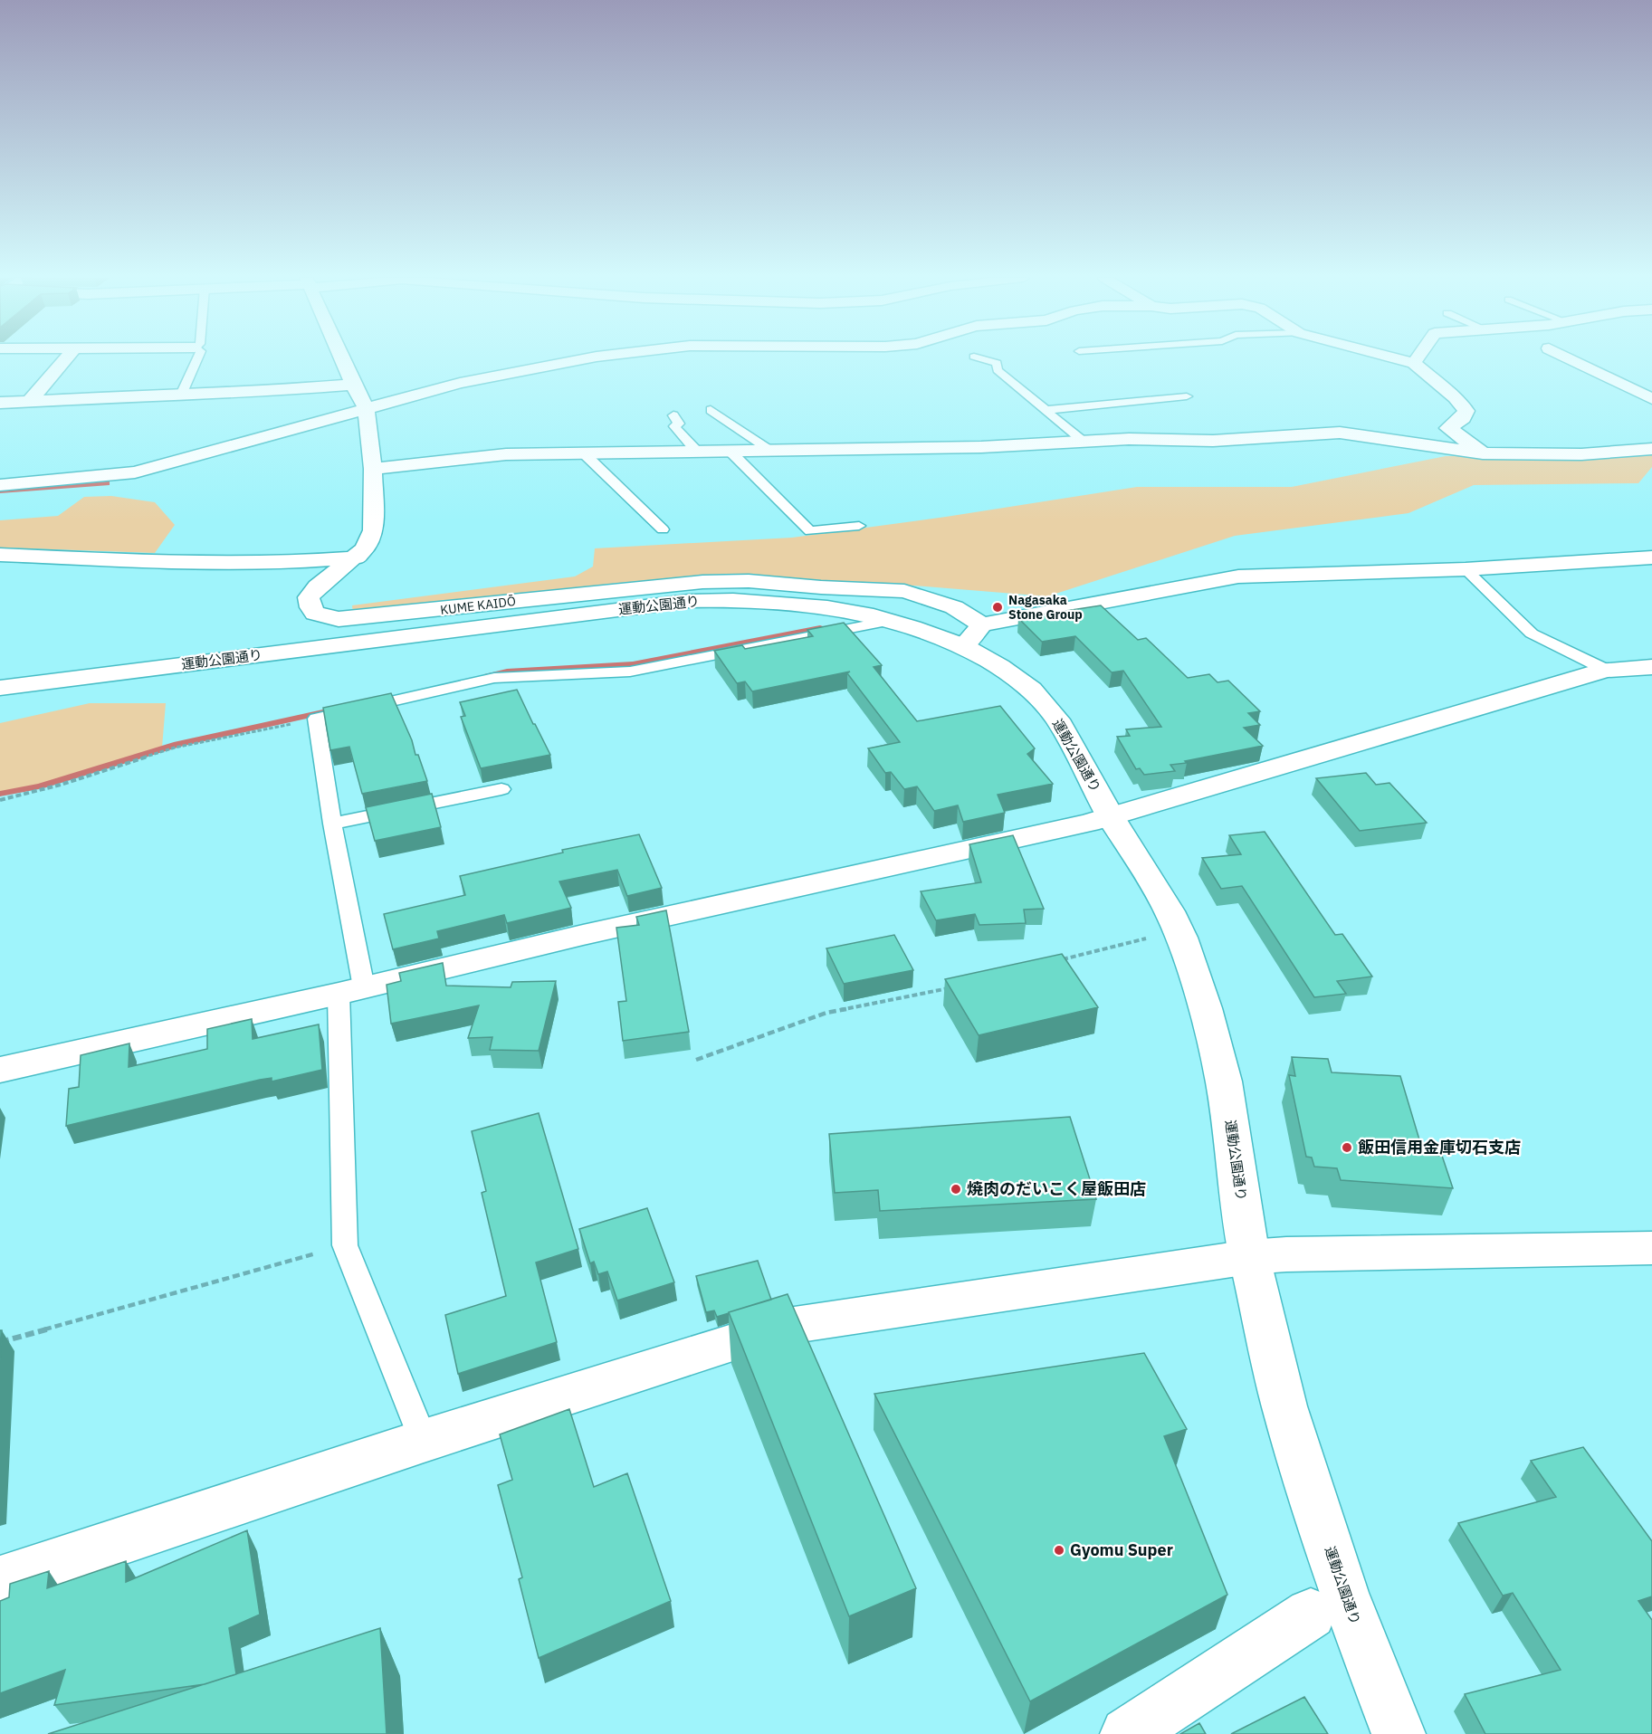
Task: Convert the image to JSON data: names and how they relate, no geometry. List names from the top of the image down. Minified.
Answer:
{"streets":{"street":["KUME KAIDŌ","運動公園通り"]},"crossings":[["KUME KAIDŌ","運動公園通り"]],"places":["Nagasaka Stone Group","飯田信用金庫切石支店","焼肉のだいこく屋飯田店","Gyomu Super"]}
